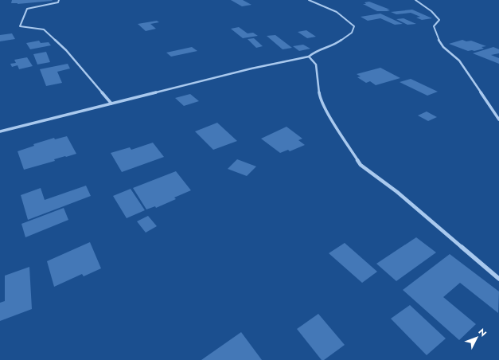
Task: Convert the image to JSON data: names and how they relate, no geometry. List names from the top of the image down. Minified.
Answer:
{"north":"top right"}
